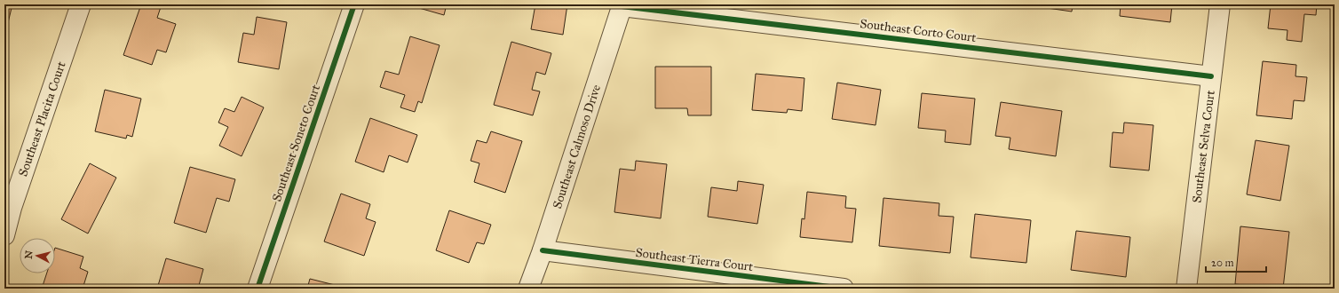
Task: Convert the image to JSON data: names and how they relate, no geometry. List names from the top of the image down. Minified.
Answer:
{"streets":{"street":["Southeast Corto Court","Southeast Placita Court","Southeast Soneto Court","Southeast Calmoso Drive","Southeast Selva Court","Southeast Tierra Court"]},"crossings":[["Southeast Corto Court","Southeast Calmoso Drive"],["Southeast Corto Court","Southeast Selva Court"],["Southeast Calmoso Drive","Southeast Tierra Court"]],"scale_bar":"20 m","north":"left"}
